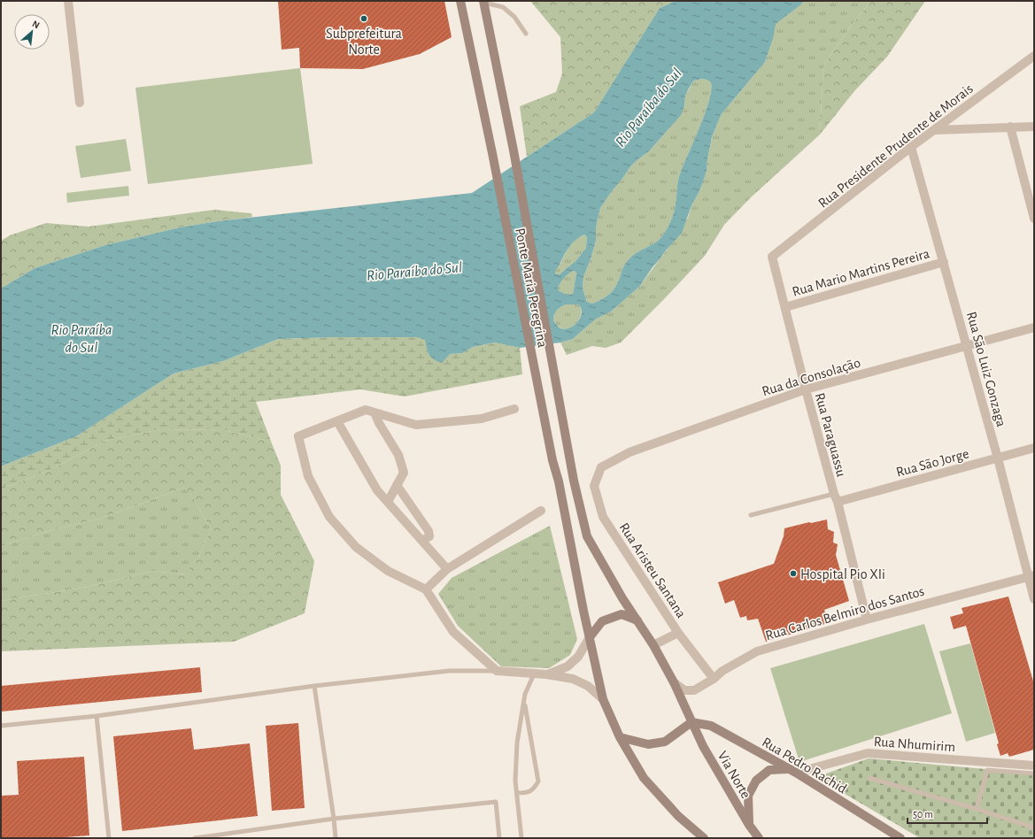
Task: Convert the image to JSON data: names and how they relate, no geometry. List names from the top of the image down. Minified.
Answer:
{"streets":{"main road":["Ponte Maria Peregrina","Rua Pedro Rachid","Via Norte"],"street":["Rua Presidente Prudente de Morais","Rua Mario Martins Pereira","Rua São Luiz Gonzaga","Rua da Consolação","Rua Paraguassu","Rua São Jorge","Rua Aristeu Santana","Rua Carlos Belmiro dos Santos","Rua Nhumirim"]},"crossings":[["Rua Presidente Prudente de Morais","Rua São Luiz Gonzaga"],["Rua Presidente Prudente de Morais","Rua Paraguassu"],["Rua Mario Martins Pereira","Rua São Luiz Gonzaga"],["Rua Mario Martins Pereira","Rua Paraguassu"],["Ponte Maria Peregrina","Via Norte"],["Rua São Luiz Gonzaga","Rua da Consolação"],["Rua São Luiz Gonzaga","Rua São Jorge"],["Rua São Luiz Gonzaga","Rua Carlos Belmiro dos Santos"],["Rua da Consolação","Rua Paraguassu"],["Rua da Consolação","Rua Aristeu Santana"],["Rua Paraguassu","Rua São Jorge"],["Rua Paraguassu","Rua Carlos Belmiro dos Santos"],["Rua Aristeu Santana","Rua Carlos Belmiro dos Santos"],["Rua Carlos Belmiro dos Santos","Via Norte"],["Rua Nhumirim","Rua Pedro Rachid"],["Rua Pedro Rachid","Via Norte"]],"water":["Rio Paraíba do Sul"],"places":["Subprefeitura Norte","Hospital Pio XIi"],"scale_bar":"50 m","north":"top right"}
